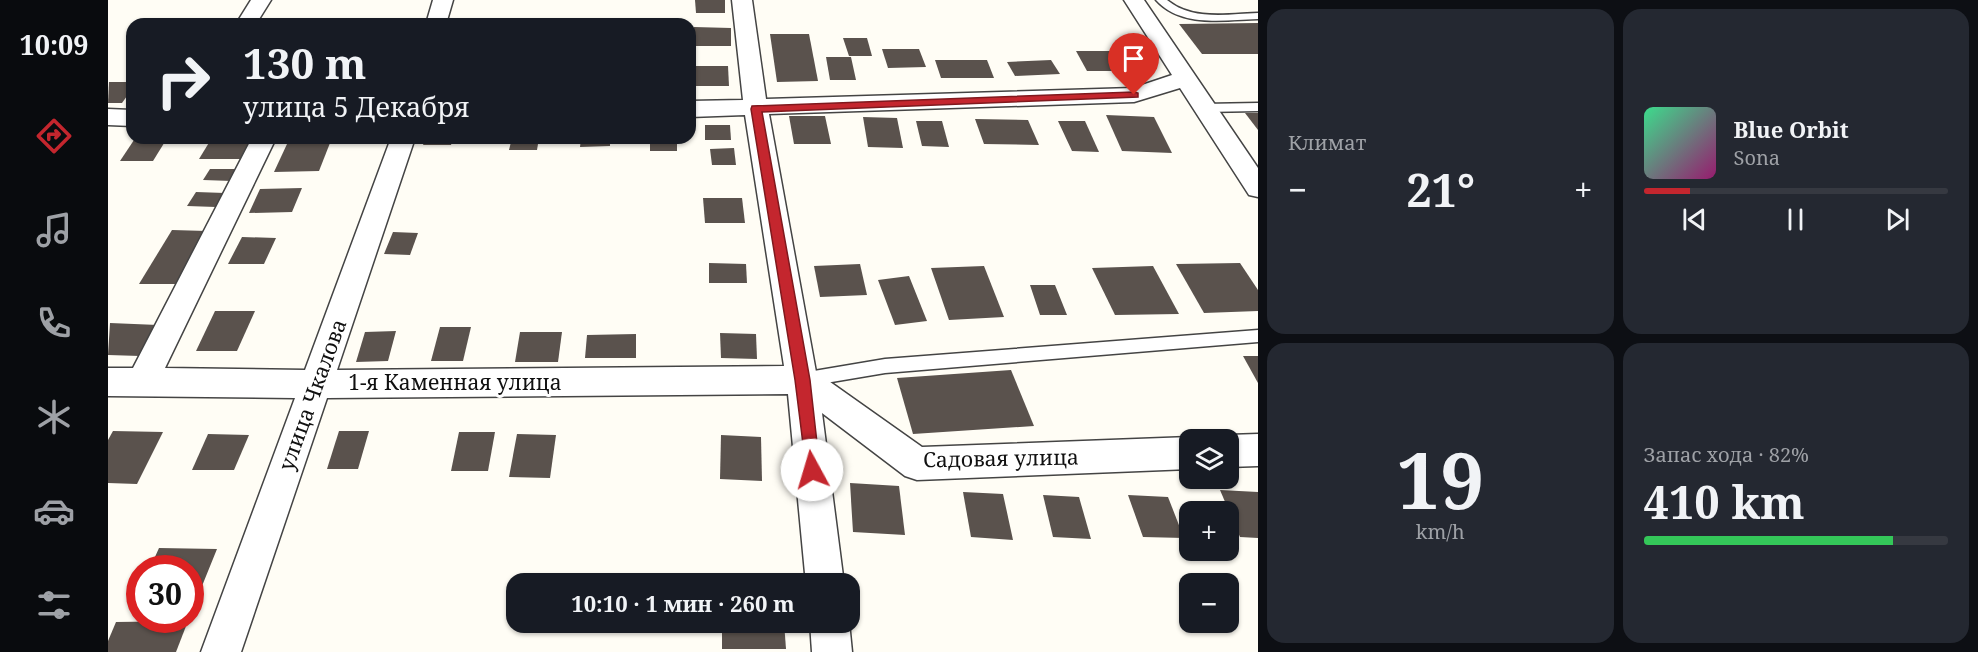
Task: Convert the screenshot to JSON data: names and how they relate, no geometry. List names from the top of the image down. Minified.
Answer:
{"streets":{"street":["1-я Каменная улица","улица Чкалова","Садовая улица"]},"crossings":[["1-я Каменная улица","улица Чкалова"],["1-я Каменная улица","Садовая улица"]],"page":{"tabs":"10:09","tile":["Климат",["19","km/h"],["Запас хода · 82%","410 km"]],"turn":["130 m","улица 5 Декабря"],"song":["Blue Orbit","Sona"],"heat":["−","21°","+"],"map_buttons":["+","−"],"limit":"30","trip":"10:10 · 1 мин · 260 m"}}
